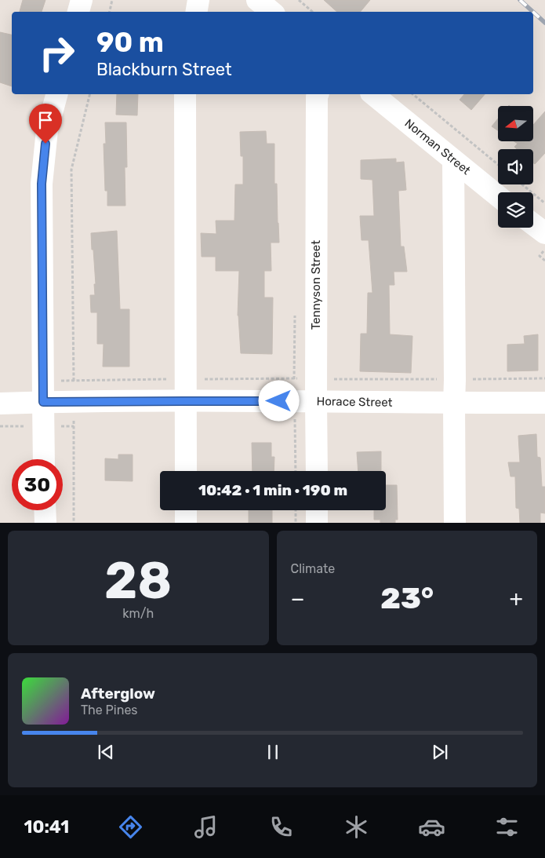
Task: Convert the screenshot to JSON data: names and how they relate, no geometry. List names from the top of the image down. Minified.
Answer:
{"streets":{"street":["Norman Street","Tennyson Street","Horace Street"]},"crossings":[["Tennyson Street","Horace Street"]],"north":"left","page":{"turn":["90 m","Blackburn Street"],"limit":"30","trip":"10:42 · 1 min · 190 m","tile":[["28","km/h"],"Climate"],"heat":["−","23°","+"],"song":["Afterglow","The Pines"],"tabs":"10:41"}}
